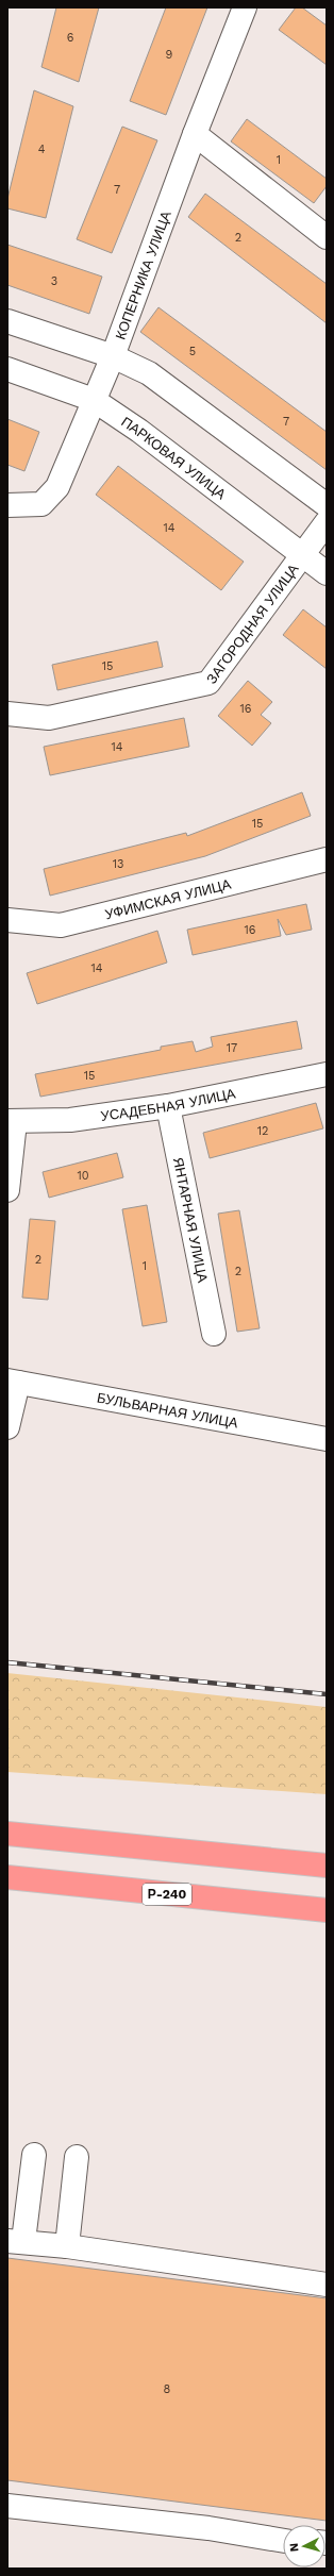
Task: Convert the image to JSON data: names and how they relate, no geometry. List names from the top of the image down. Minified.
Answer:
{"streets":{"highway":["Р-240"],"street":["КОПЕРНИКА УЛИЦА","ПАРКОВАЯ УЛИЦА","ЗАГОРОДНАЯ УЛИЦА","УФИМСКАЯ УЛИЦА","УСАДЕБНАЯ УЛИЦА","ЯНТАРНАЯ УЛИЦА","БУЛЬВАРНАЯ УЛИЦА"]},"crossings":[["КОПЕРНИКА УЛИЦА","ПАРКОВАЯ УЛИЦА"],["ПАРКОВАЯ УЛИЦА","ЗАГОРОДНАЯ УЛИЦА"],["УСАДЕБНАЯ УЛИЦА","ЯНТАРНАЯ УЛИЦА"]],"house_numbers":["6","9","4","1","7","2","3","5","7","14","15","16","14","15","13","16","14","17","15","12","10","2","1","2","8"],"north":"left"}
